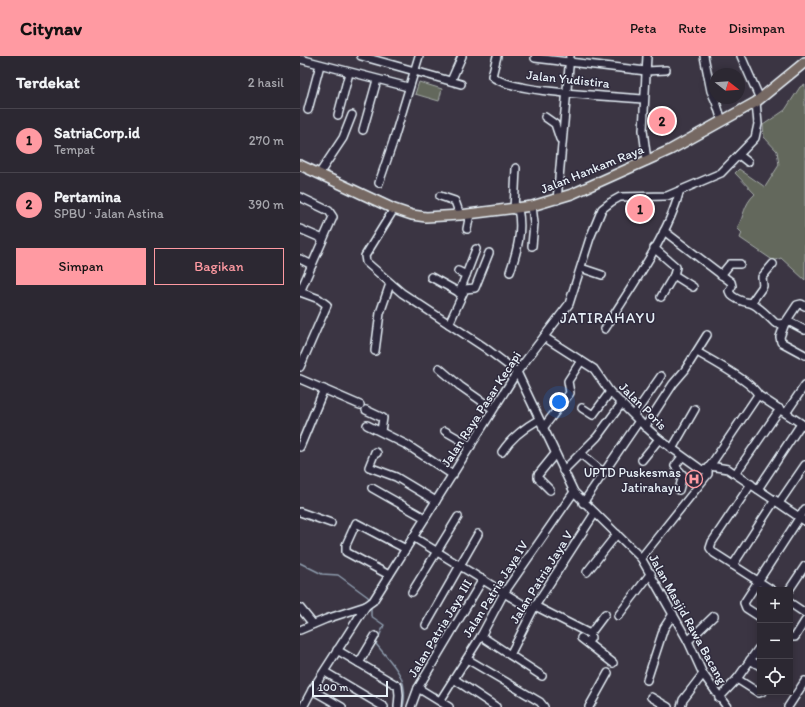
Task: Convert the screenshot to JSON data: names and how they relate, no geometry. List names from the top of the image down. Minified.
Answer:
{"streets":{"main road":["Jalan Hankam Raya"],"street":["Jalan Yudistira","Jalan Poris","Jalan Raya Pasar Kecapi","Jalan Patria Jaya V","Jalan Patria Jaya IV","Jalan Masjid Rawa Bacang","Jalan Patria Jaya III"]},"crossings":[["Jalan Hankam Raya","Jalan Raya Pasar Kecapi"],["Jalan Hankam Raya","Jalan Masjid Rawa Bacang"],["Jalan Poris","Jalan Raya Pasar Kecapi"],["Jalan Raya Pasar Kecapi","Jalan Masjid Rawa Bacang"],["Jalan Patria Jaya V","Jalan Masjid Rawa Bacang"],["Jalan Patria Jaya IV","Jalan Masjid Rawa Bacang"]],"districts":["JATIRAHAYU"],"places":{"hospital":["UPTD Puskesmas Jatirahayu"]},"scale_bar":"100 m","north":"right","page":{"header":"Citynav","nav":["Peta","Rute","Disimpan"],"heading":["Terdekat","2 hasil"],"pins":["2","1"],"list":[{"mark":"1","name":"SatriaCorp.id","note":"Tempat","value":"270 m"},{"mark":"2","name":"Pertamina","note":"SPBU · Jalan Astina","value":"390 m"}],"buttons":["Simpan","Bagikan"],"map_buttons":["+","−"],"scale":"100 m"}}
